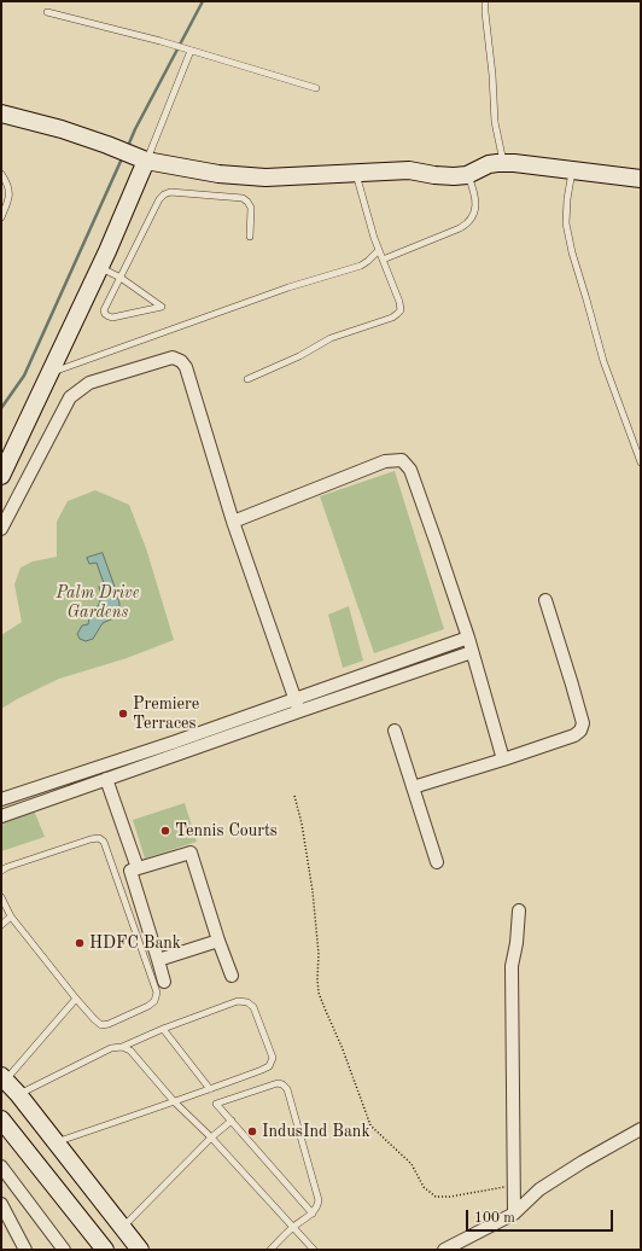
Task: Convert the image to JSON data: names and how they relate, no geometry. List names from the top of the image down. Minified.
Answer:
{"parks":["Palm Drive Gardens"],"places":["Premiere Terraces","Tennis Courts","HDFC Bank","IndusInd Bank"],"scale_bar":"100 m"}
